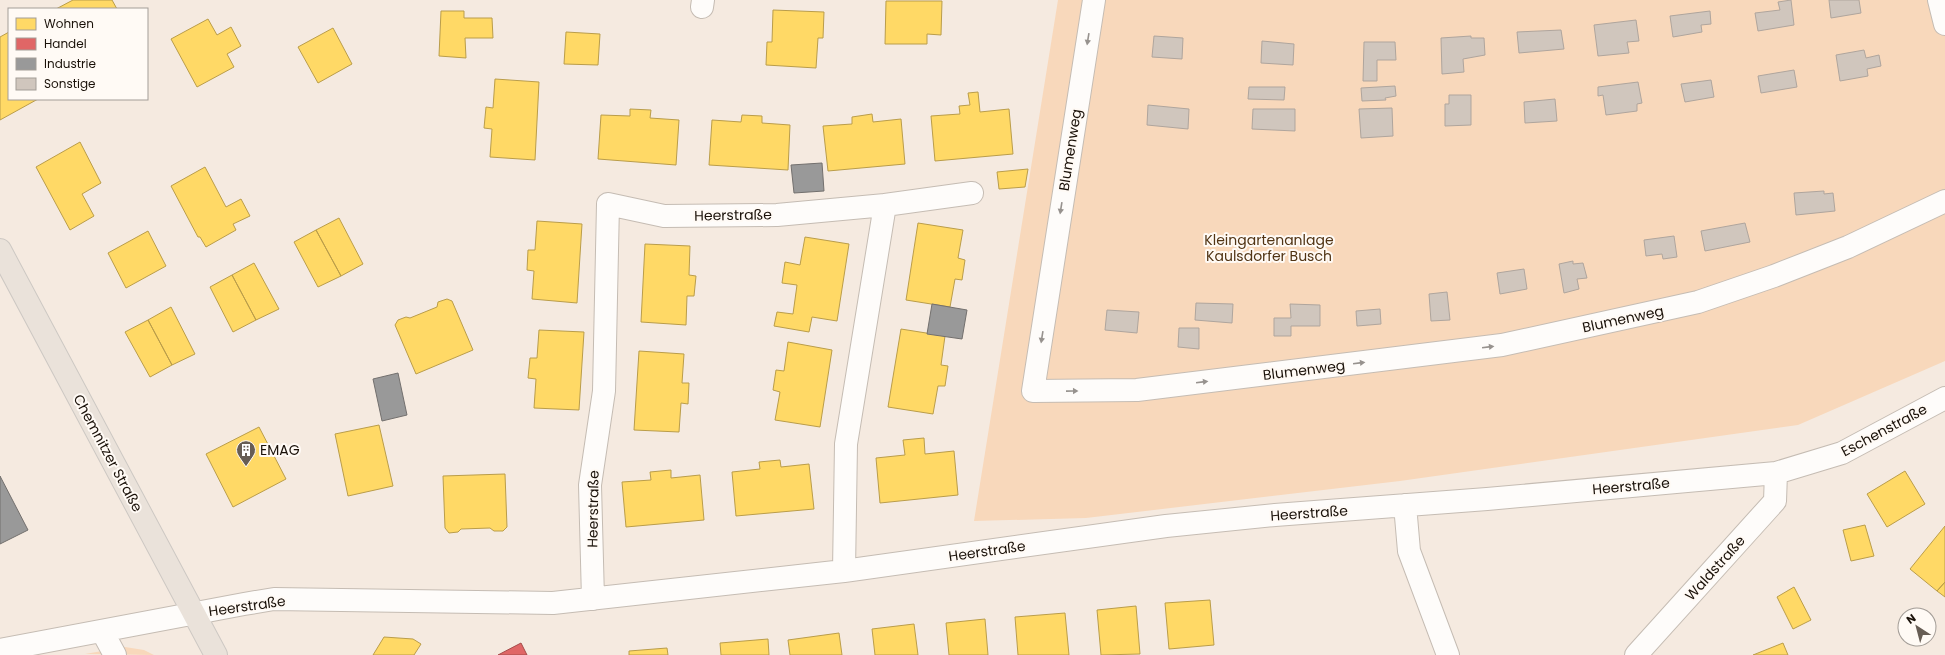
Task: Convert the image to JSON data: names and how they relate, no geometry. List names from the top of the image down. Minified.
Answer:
{"streets":{"main road":["Chemnitzer Straße"],"street":["Blumenweg","Heerstraße","Eschenstraße","Waldstraße"]},"crossings":[["Heerstraße","Eschenstraße"],["Heerstraße","Chemnitzer Straße"],["Heerstraße","Waldstraße"],["Eschenstraße","Waldstraße"]],"parks":["Kleingartenanlage Kaulsdorfer Busch"],"places":{"building":["EMAG"]},"legend":["Wohnen","Handel","Industrie","Sonstige"],"north":"top left"}
